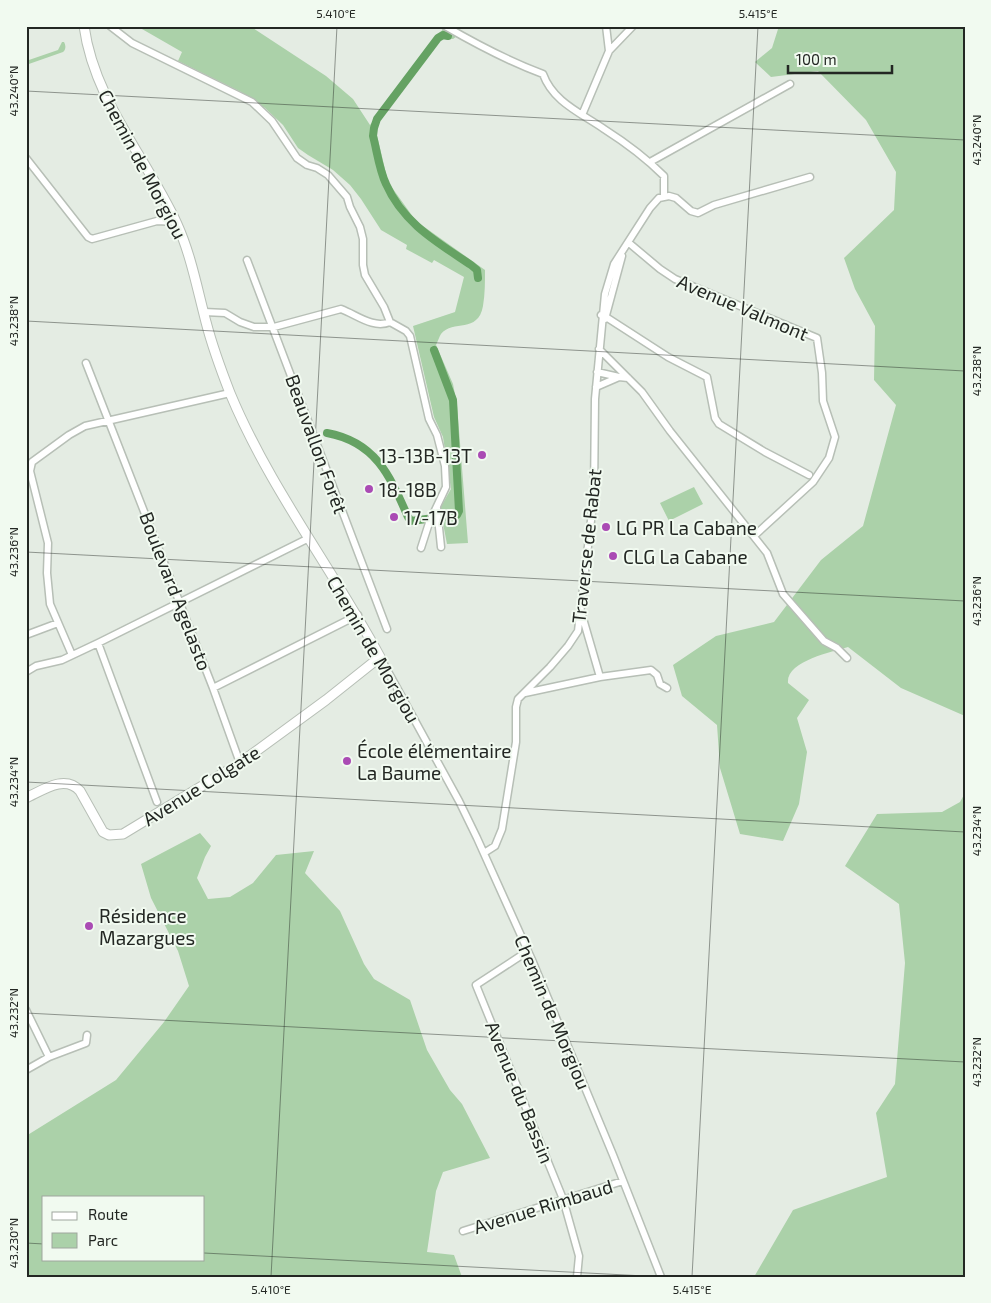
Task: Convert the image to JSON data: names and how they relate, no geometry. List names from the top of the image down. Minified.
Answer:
{"streets":{"street":["Chemin de Morgiou","Avenue Valmont","Beauvallon Forêt","Traverse de Rabat","Boulevard Agelasto","Avenue Colgate","Avenue du Bassin","Avenue Rimbaud"]},"crossings":[["Chemin de Morgiou","Traverse de Rabat"],["Chemin de Morgiou","Avenue Colgate"],["Chemin de Morgiou","Avenue du Bassin"],["Chemin de Morgiou","Avenue Rimbaud"],["Avenue Valmont","Traverse de Rabat"],["Boulevard Agelasto","Avenue Colgate"],["Avenue du Bassin","Avenue Rimbaud"]],"places":["13-13B-13T","18-18B","17-17B","LG PR La Cabane","CLG La Cabane","École élémentaire La Baume","Résidence Mazargues"],"legend":["Route","Parc"],"scale_bar":"100 m","coordinates":["5.410°E","5.415°E","43.240°N","43.238°N","43.236°N","43.234°N","43.232°N","43.230°N"]}
